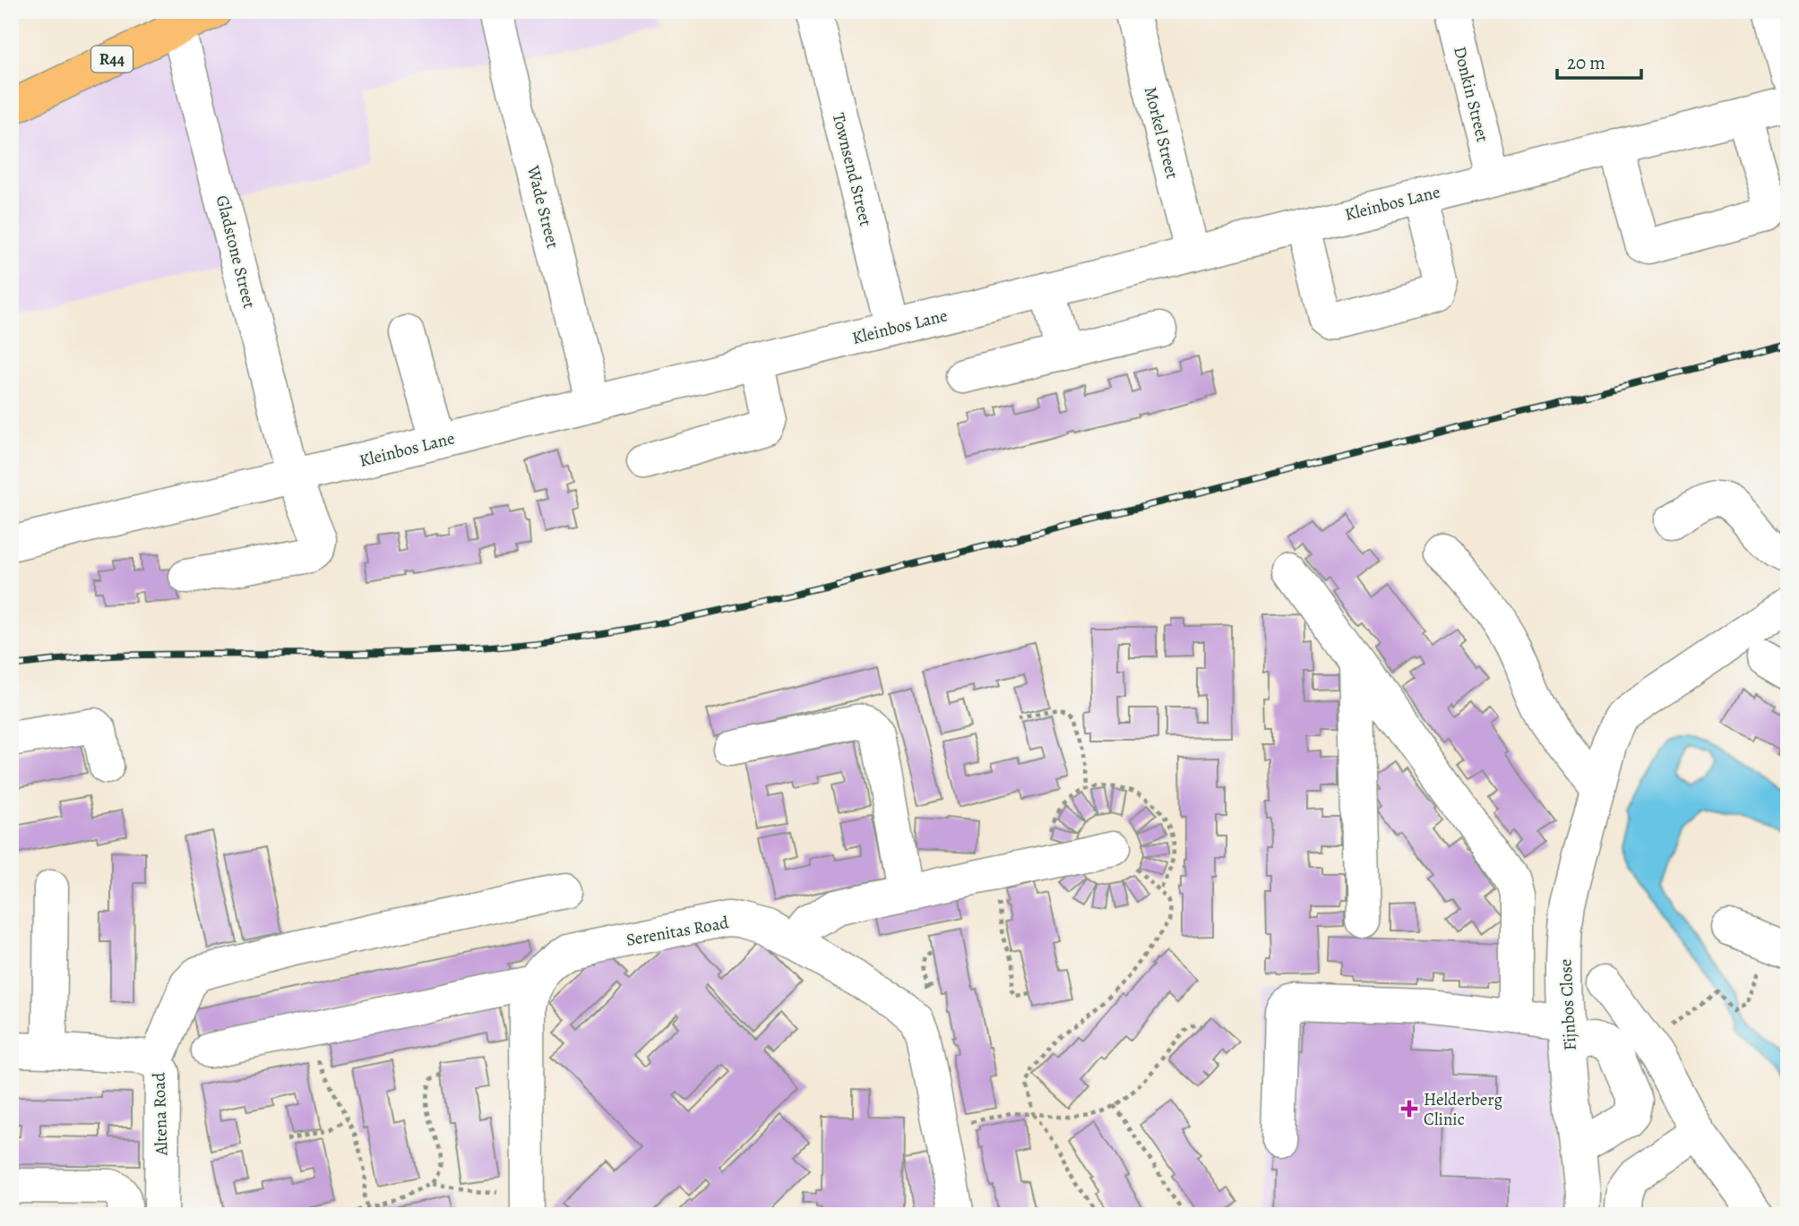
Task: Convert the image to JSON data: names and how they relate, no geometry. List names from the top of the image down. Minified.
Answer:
{"streets":{"main road":["R44"],"street":["Donkin Street","Morkel Street","Townsend Street","Kleinbos Lane","Wade Street","Gladstone Street","Serenitas Road","Fijnbos Close","Altena Road"]},"crossings":[["R44","Gladstone Street"],["Donkin Street","Kleinbos Lane"],["Morkel Street","Kleinbos Lane"],["Townsend Street","Kleinbos Lane"],["Kleinbos Lane","Wade Street"],["Kleinbos Lane","Gladstone Street"]],"places":{"health":["Helderberg Clinic"]},"scale_bar":"20 m"}
